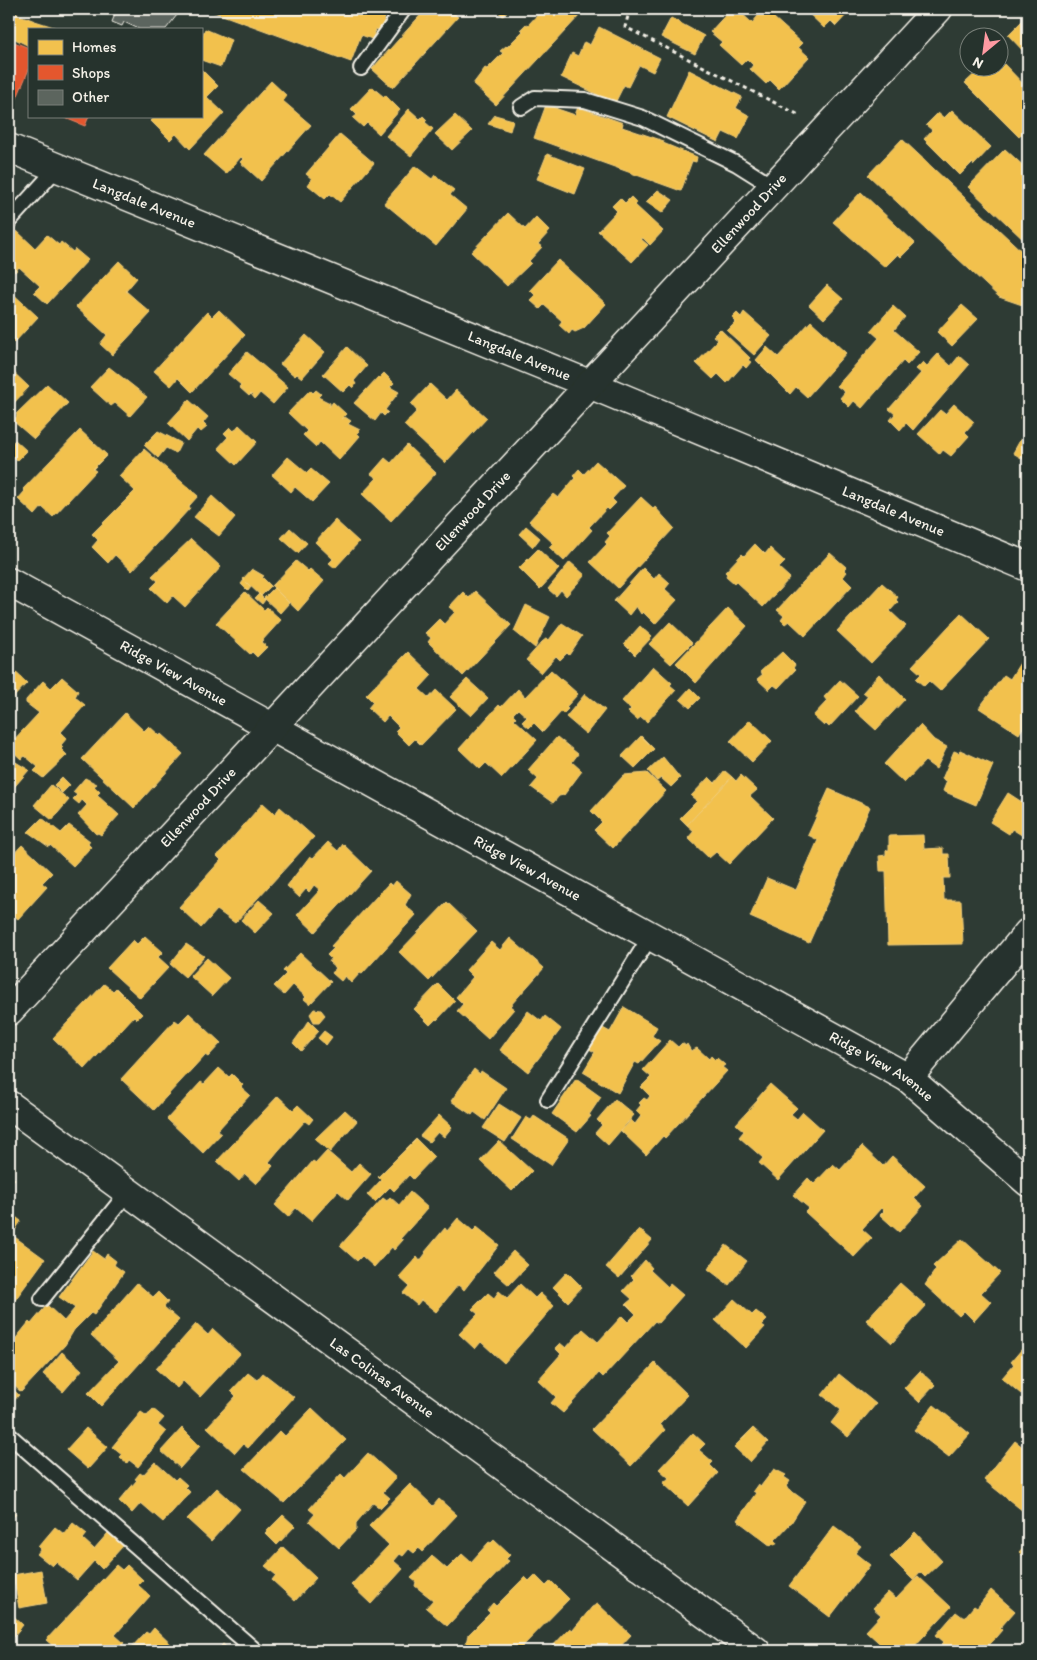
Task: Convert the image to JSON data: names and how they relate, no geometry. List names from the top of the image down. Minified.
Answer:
{"streets":{"street":["Langdale Avenue","Ellenwood Drive","Ridge View Avenue","Las Colinas Avenue"]},"crossings":[["Langdale Avenue","Ellenwood Drive"],["Ellenwood Drive","Ridge View Avenue"]],"legend":["Homes","Shops","Other"],"north":"bottom left"}
